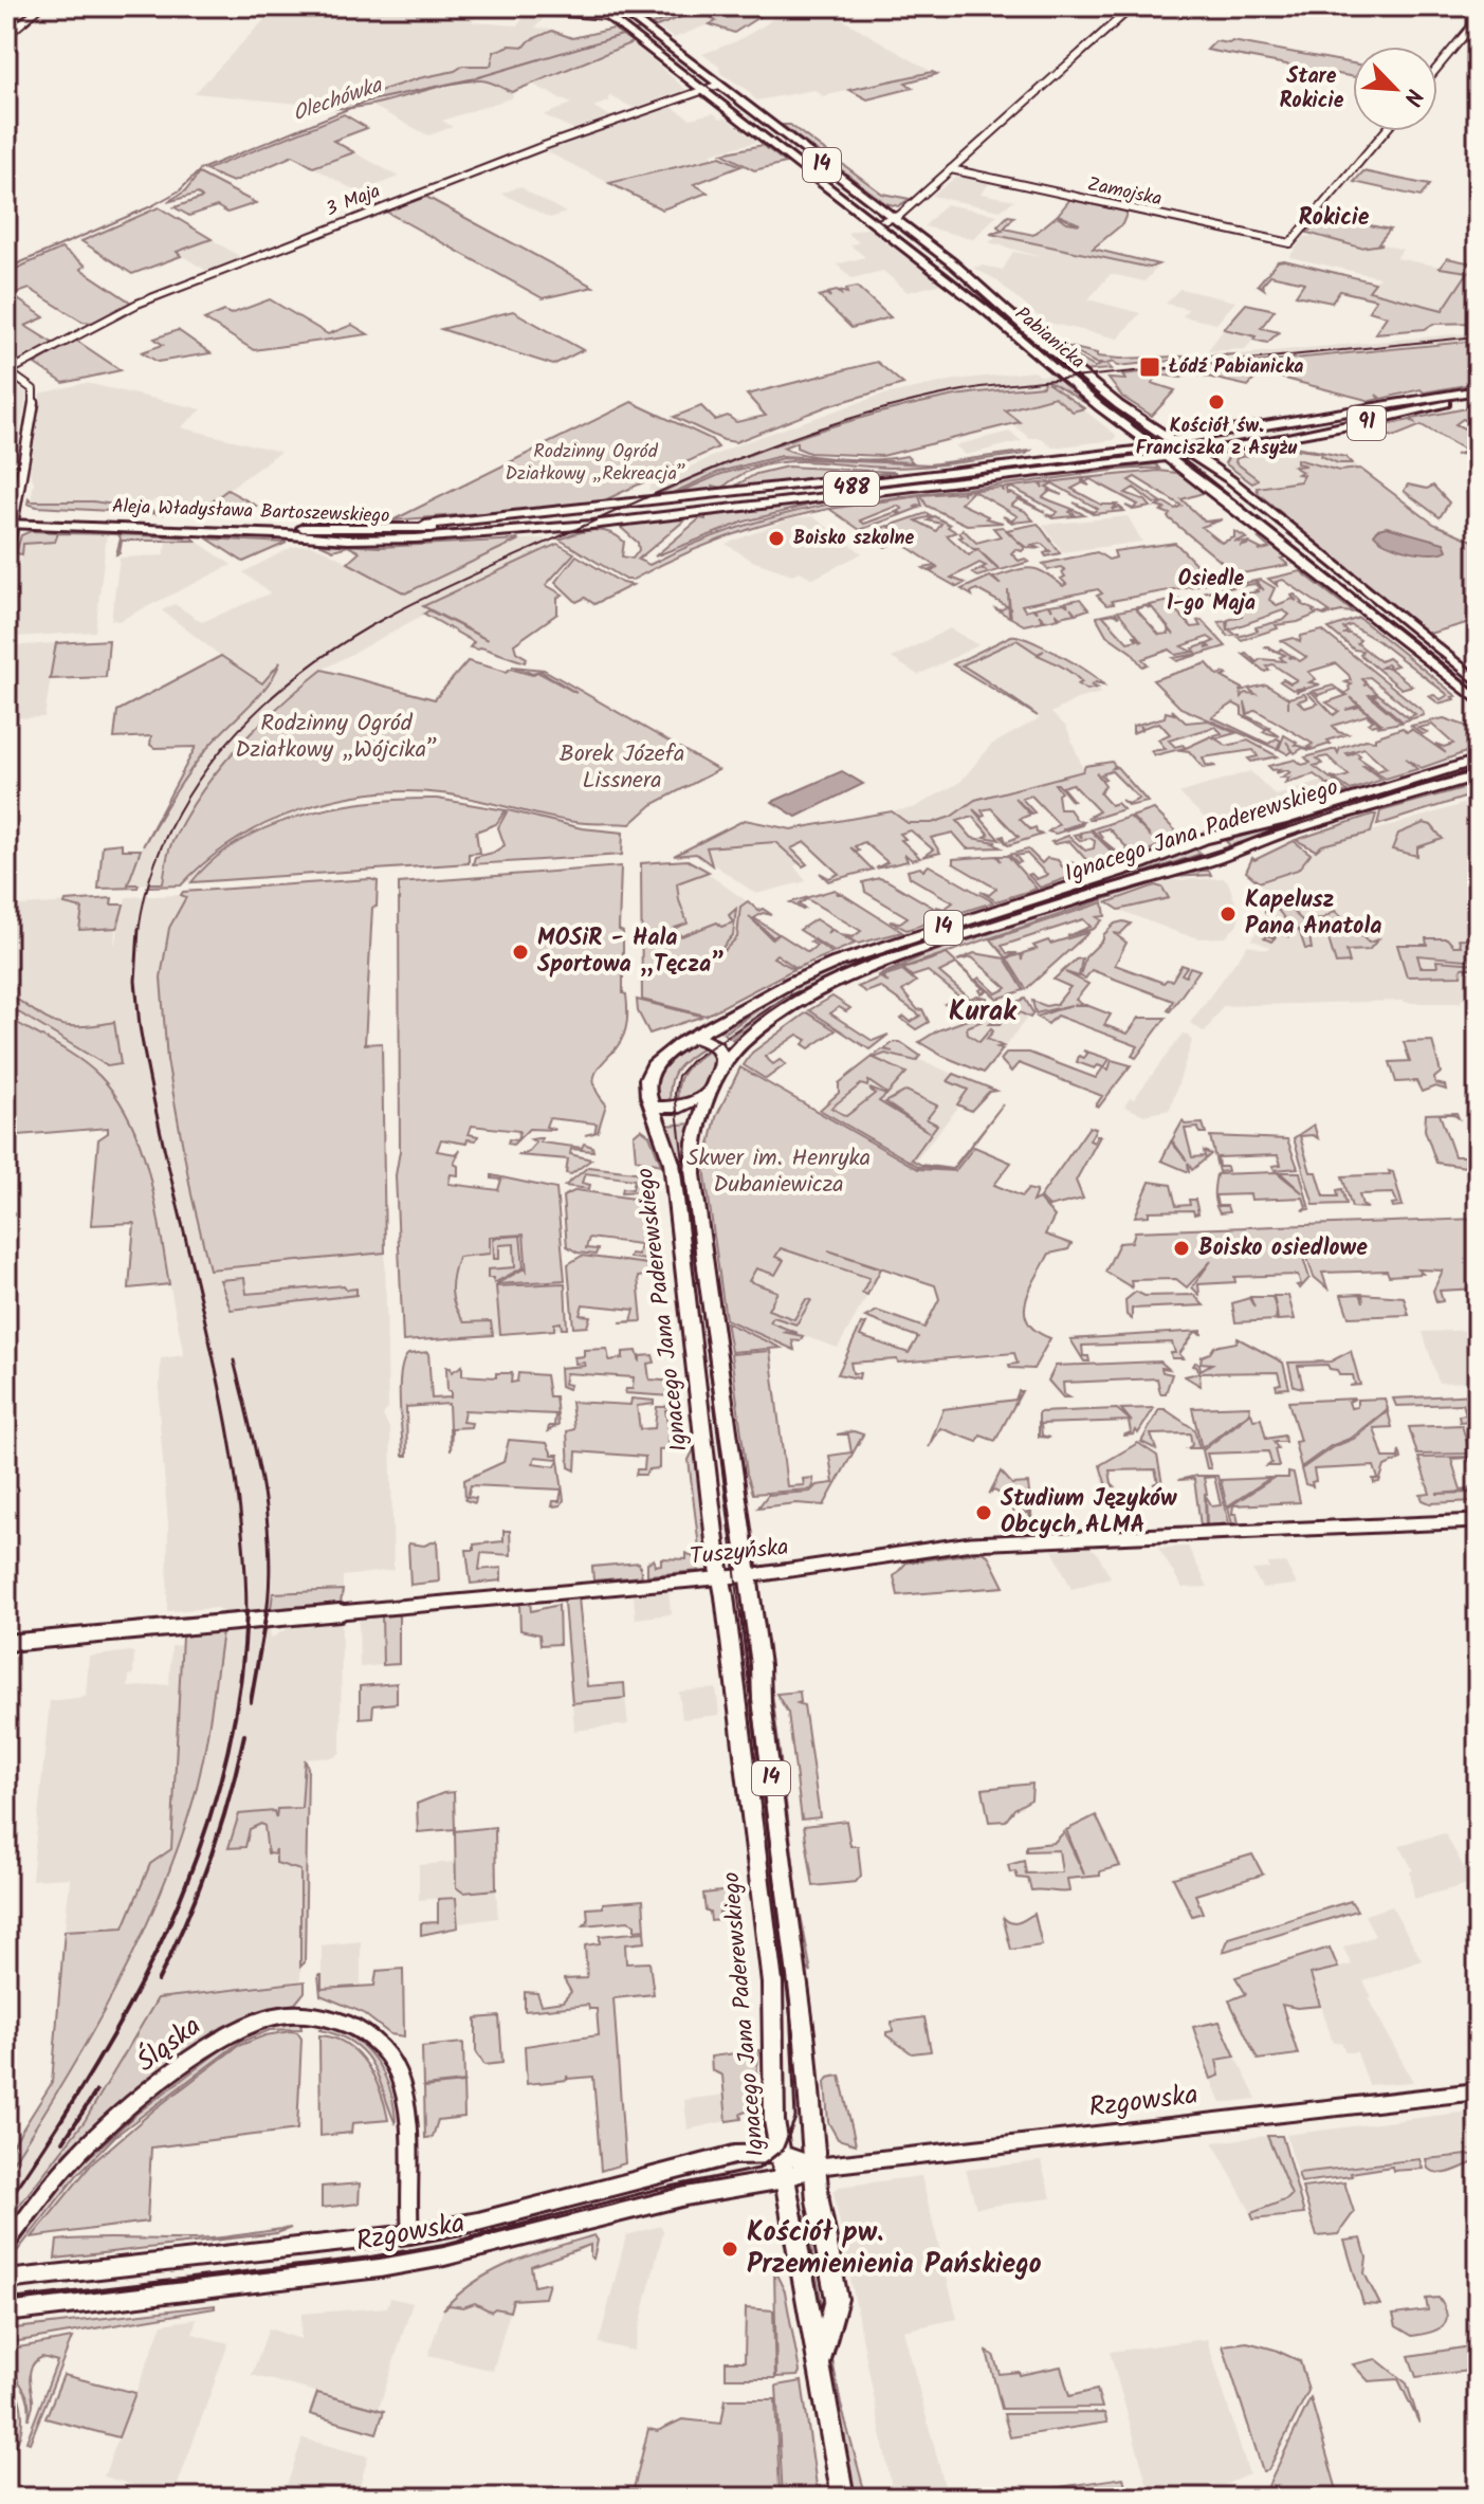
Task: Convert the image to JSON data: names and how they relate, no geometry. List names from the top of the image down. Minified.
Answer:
{"streets":{"main road":["14","Pabianicka","91","488","Aleja Władysława Bartoszewskiego","Ignacego Jana Paderewskiego","Rzgowska"],"street":["Zamojska","3 Maja","Tuszyńska","Śląska"]},"crossings":[["14","Ignacego Jana Paderewskiego"],["14","Rzgowska"],["3 Maja","Pabianicka"],["3 Maja","Aleja Władysława Bartoszewskiego"],["Pabianicka","Aleja Władysława Bartoszewskiego"],["Ignacego Jana Paderewskiego","Tuszyńska"],["Ignacego Jana Paderewskiego","Rzgowska"],["Śląska","Rzgowska"]],"districts":["Stare Rokicie","Rokicie","Osiedle 1-go Maja","Kurak"],"water":["Olechówka"],"parks":["Rodzinny Ogród Działkowy „Rekreacja”","Rodzinny Ogród Działkowy „Wójcika”","Borek Józefa Lissnera","Skwer im. Henryka Dubaniewicza"],"places":{"transit":["Łódź Pabianicka"],"other":["Kościół św. Franciszka z Asyżu","Boisko szkolne","Kapelusz Pana Anatola","MOSiR - Hala Sportowa „Tęcza”","Boisko osiedlowe","Studium Języków Obcych ALMA","Kościół pw. Przemienienia Pańskiego"]},"north":"bottom right"}
